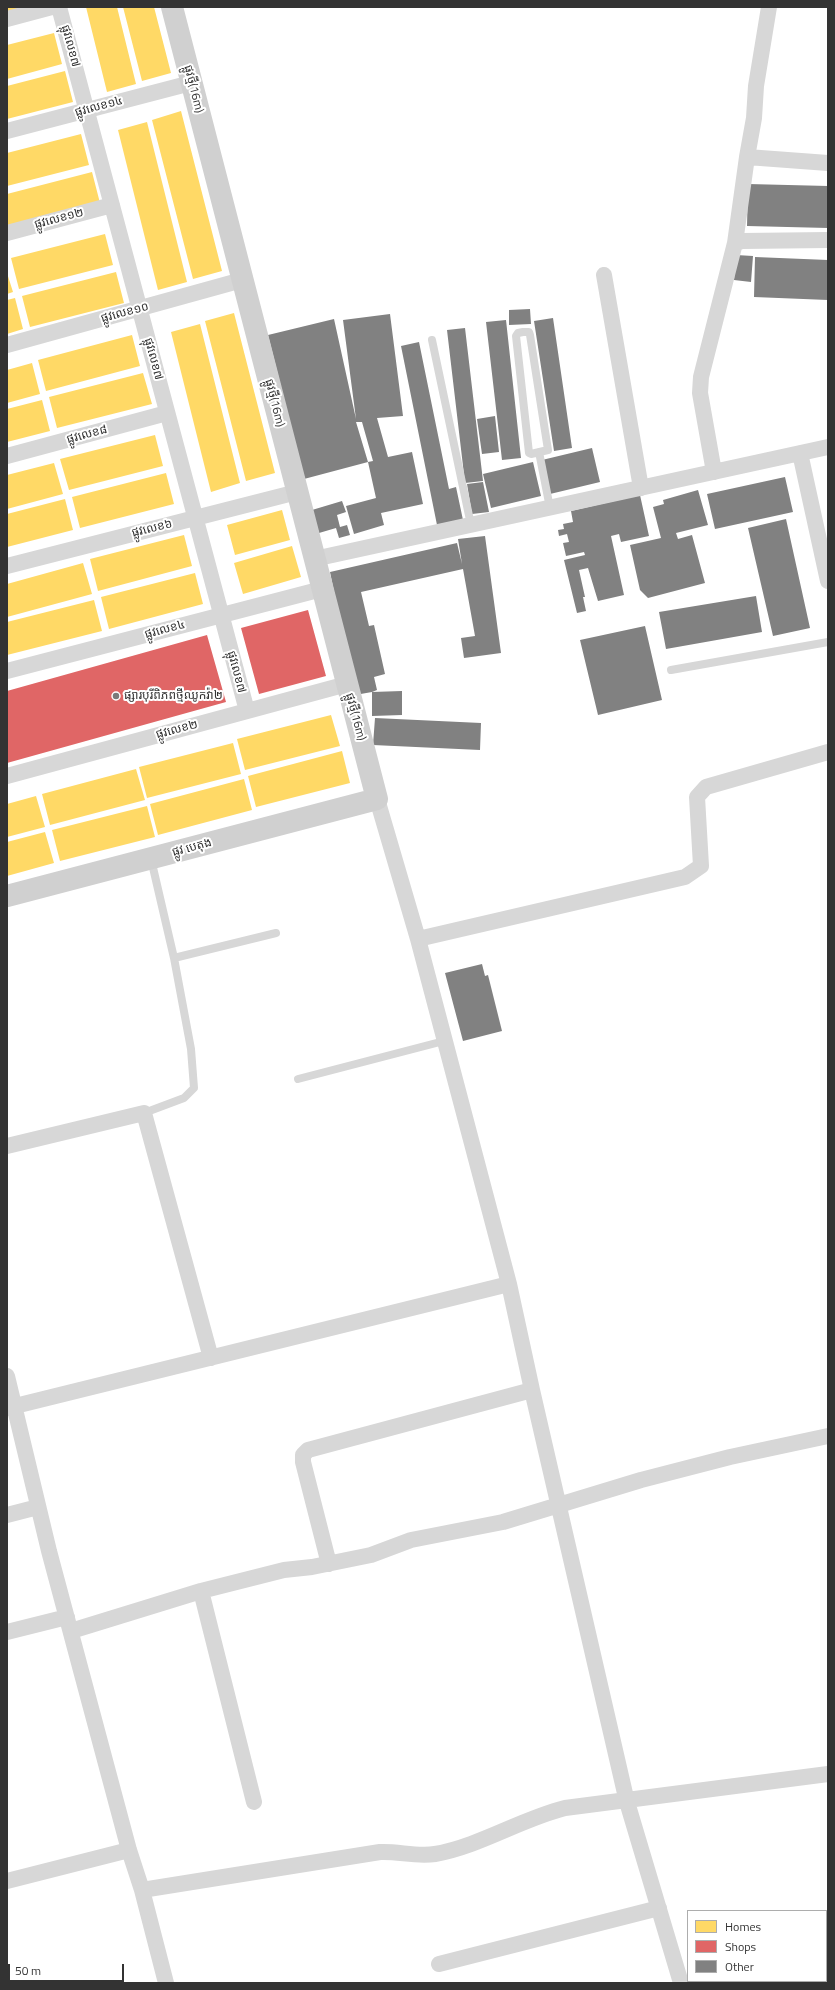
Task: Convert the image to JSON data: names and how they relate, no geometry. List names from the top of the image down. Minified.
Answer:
{"streets":{"street":["ផ្លុវលេខ៧","ផ្លូវថ្មី(16m)","ផ្លូវលេខ១៤","ផ្លូវលេខ១២","ផ្លូវលេខ១០","ផ្លូវលេខ៨","ផ្លូវលេខ៦","ផ្លូវលេខ៤","ផ្លូវលេខ២","ផ្លូវ បេតុង"]},"crossings":[["ផ្លុវលេខ៧","ផ្លូវលេខ១៤"],["ផ្លុវលេខ៧","ផ្លូវលេខ១២"],["ផ្លុវលេខ៧","ផ្លូវលេខ១០"],["ផ្លុវលេខ៧","ផ្លូវលេខ៨"],["ផ្លុវលេខ៧","ផ្លូវលេខ៦"],["ផ្លុវលេខ៧","ផ្លូវលេខ៤"],["ផ្លុវលេខ៧","ផ្លូវលេខ២"],["ផ្លូវថ្មី(16m)","ផ្លូវលេខ១៤"],["ផ្លូវថ្មី(16m)","ផ្លូវលេខ១០"],["ផ្លូវថ្មី(16m)","ផ្លូវលេខ៦"],["ផ្លូវថ្មី(16m)","ផ្លូវលេខ៤"],["ផ្លូវថ្មី(16m)","ផ្លូវលេខ២"],["ផ្លូវថ្មី(16m)","ផ្លូវ បេតុង"]],"places":["ផ្សារបុរីពិភពថ្មីឈូកវ៉ា២"],"legend":["Homes","Shops","Other"],"scale_bar":"50 m"}
